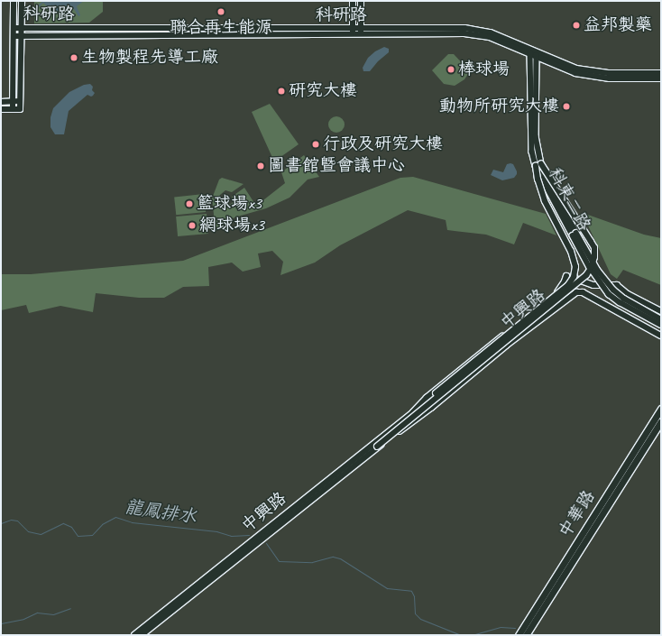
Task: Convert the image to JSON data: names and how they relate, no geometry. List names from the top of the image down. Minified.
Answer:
{"streets":{"main road":["中華路"],"street":["科研路","科東二路","中興路"]},"crossings":[["科研路","科東二路"],["科東二路","中興路"]],"water":["龍鳳排水"],"places":["聯合再生能源","益邦製藥","生物製程先導工廠","棒球場","研究大樓","動物所研究大樓","行政及研究大樓","圖書館暨會議中心","籃球場x3","網球場x3"]}
